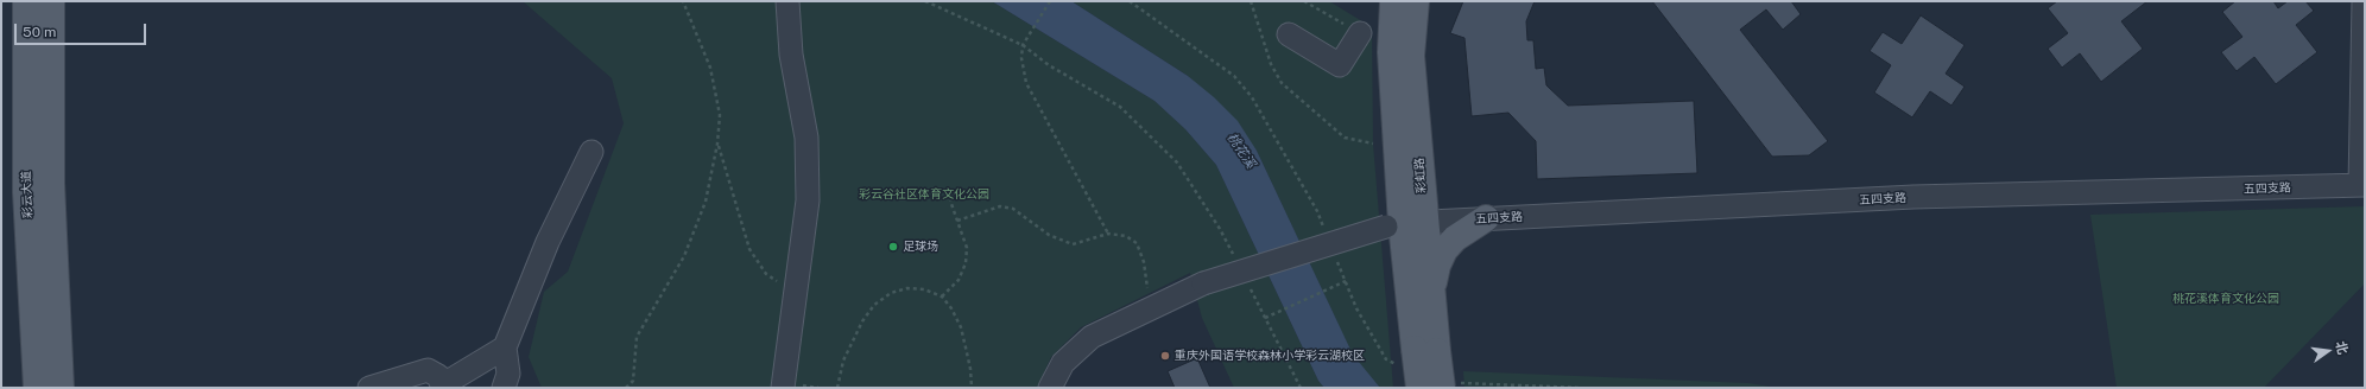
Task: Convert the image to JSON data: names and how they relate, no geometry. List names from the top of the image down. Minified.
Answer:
{"streets":{"main road":["彩虹路","彩云大道"],"street":["五四支路"]},"crossings":[["彩虹路","五四支路"]],"water":["桃花溪"],"parks":["彩云谷社区体育文化公园","桃花溪体育文化公园"],"places":["足球场","重庆外国语学校森林小学彩云湖校区"],"scale_bar":"50 m","north":"right"}
